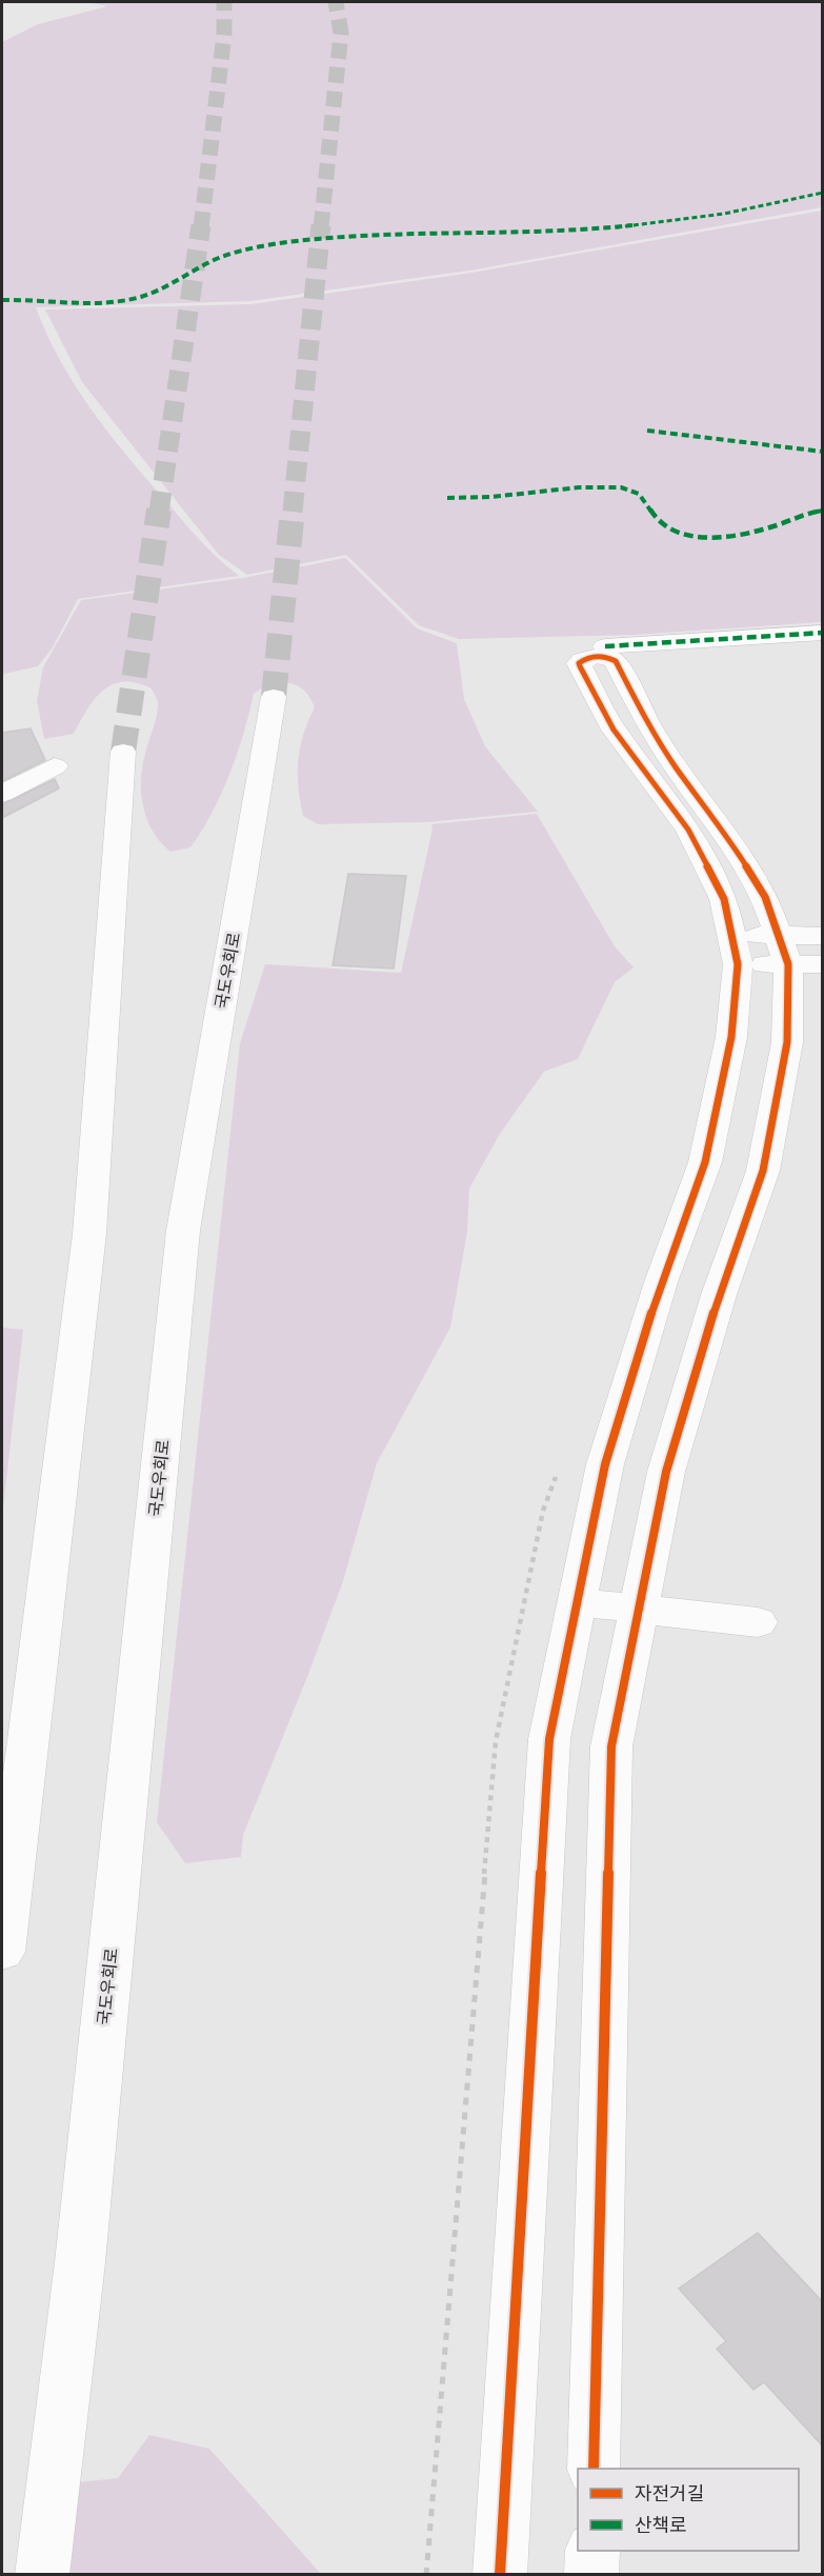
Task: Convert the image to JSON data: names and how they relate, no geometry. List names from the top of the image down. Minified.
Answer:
{"streets":{"main road":["국도우회로"]},"legend":["자전거길","산책로"]}
